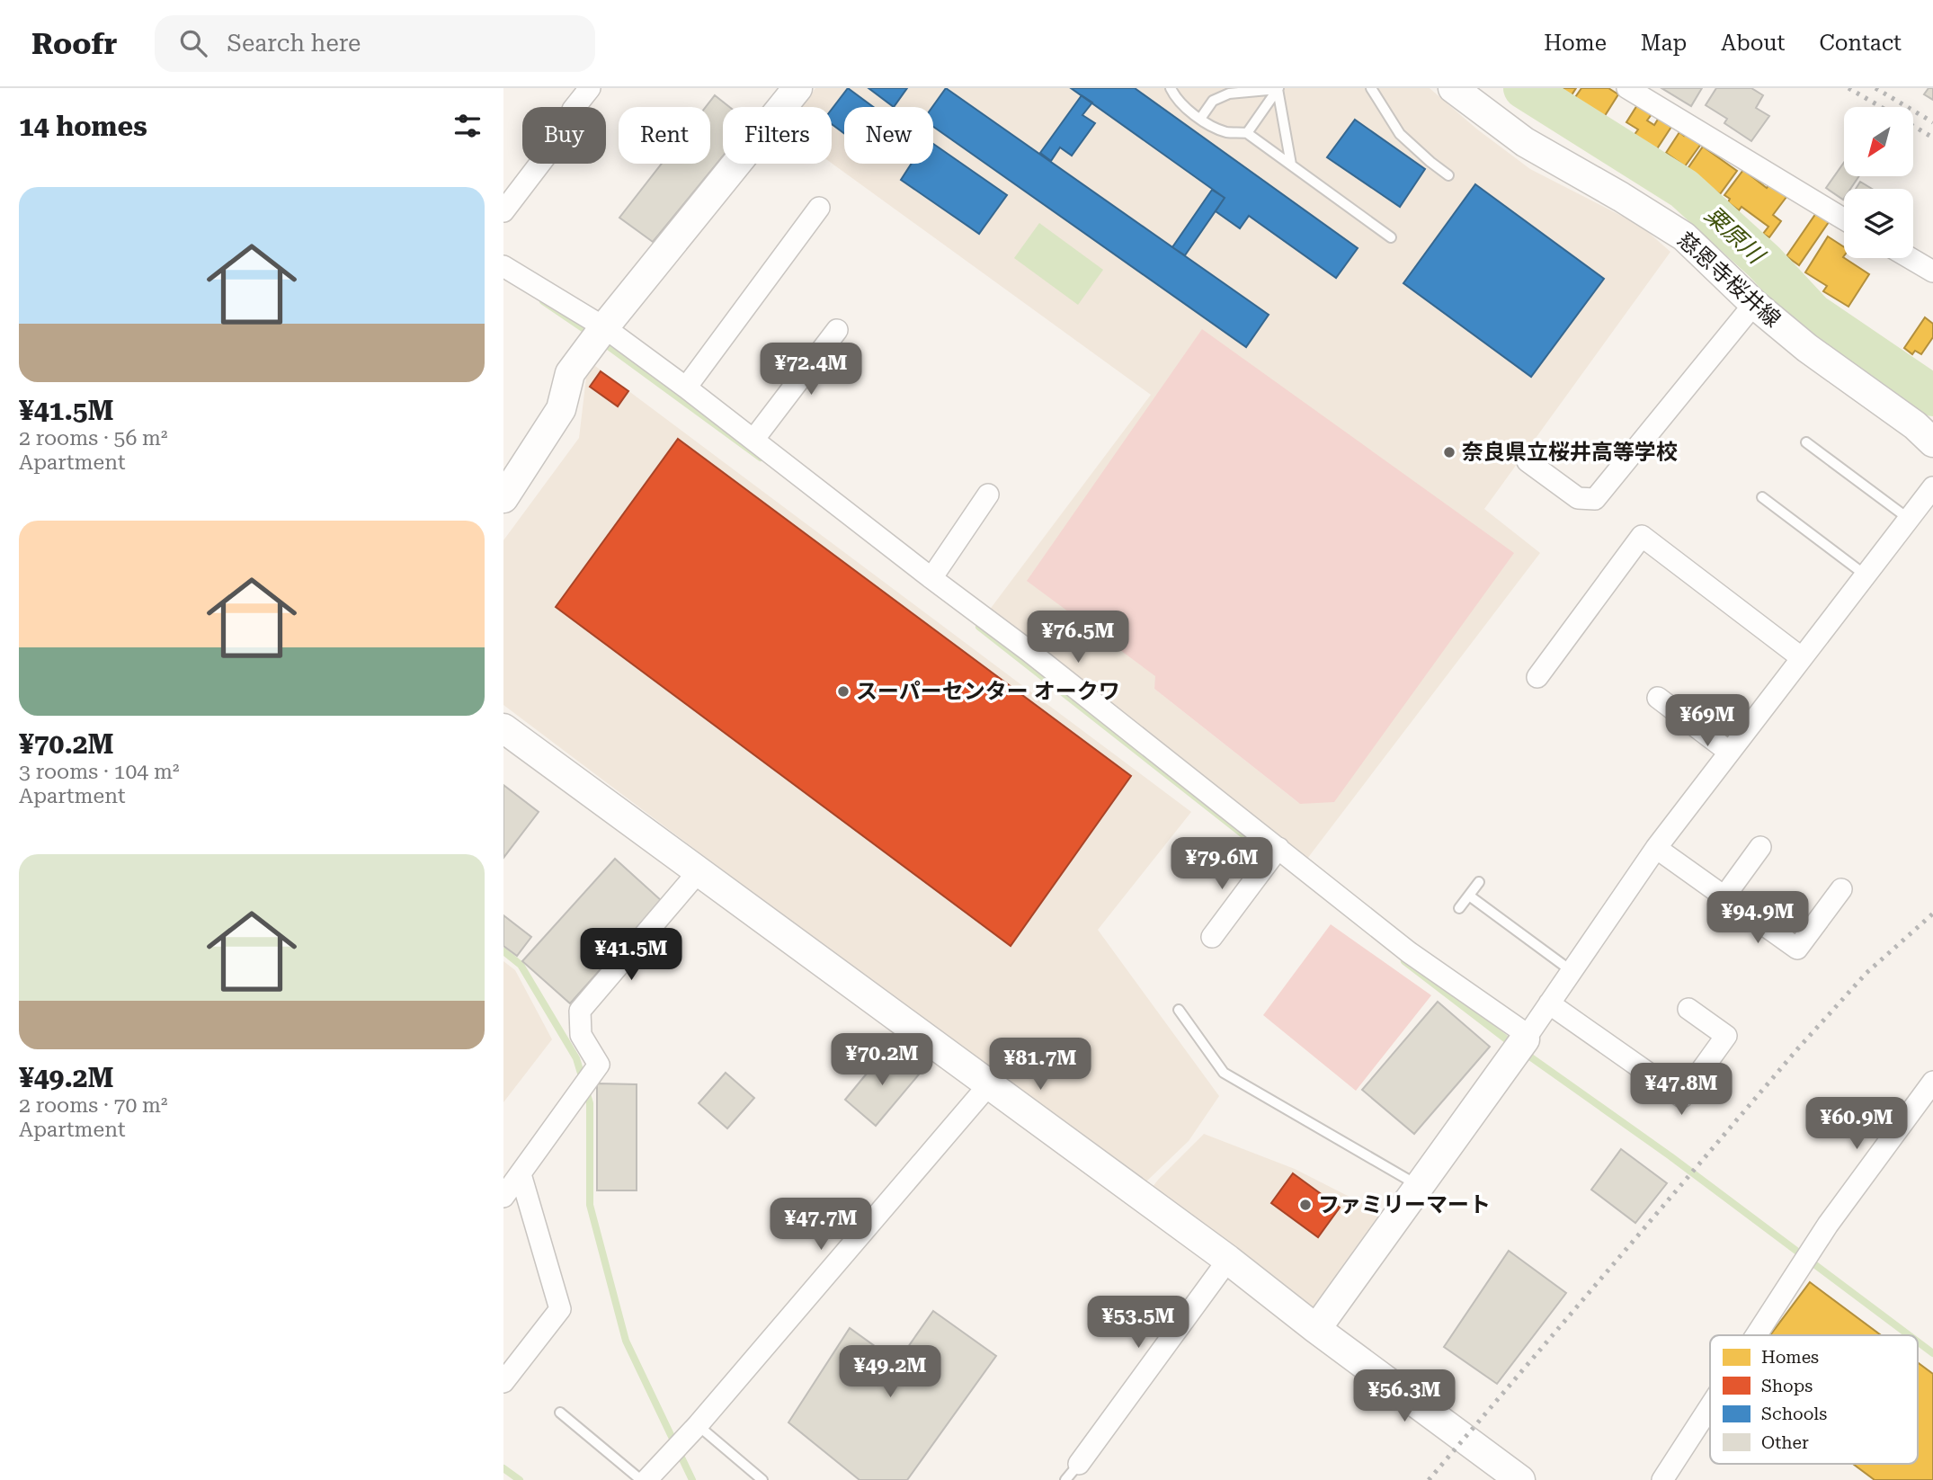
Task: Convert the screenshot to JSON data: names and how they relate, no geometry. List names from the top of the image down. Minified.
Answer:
{"streets":{"street":["慈恩寺桜井線"]},"water":["粟原川"],"places":["奈良県立桜井高等学校","スーパーセンター オークワ","ファミリーマート"],"legend":["Homes","Shops","Schools","Other"],"north":"bottom left","page":{"header":"Roofr","search":"Search here","nav":["Home","Map","About","Contact"],"heading":"14 homes","chip":["Buy","Rent","Filters","New"],"list":[{"name":"¥41.5M","note":"2 rooms · 56 m² · Apartment"},{"name":"¥70.2M","note":"3 rooms · 104 m² · Apartment"},{"name":"¥49.2M","note":"2 rooms · 70 m² · Apartment"}],"price":["¥72.4M","¥76.5M","¥69M","¥79.6M","¥94.9M","¥41.5M","¥70.2M","¥81.7M","¥47.8M","¥60.9M","¥47.7M","¥53.5M","¥49.2M","¥56.3M"]}}
